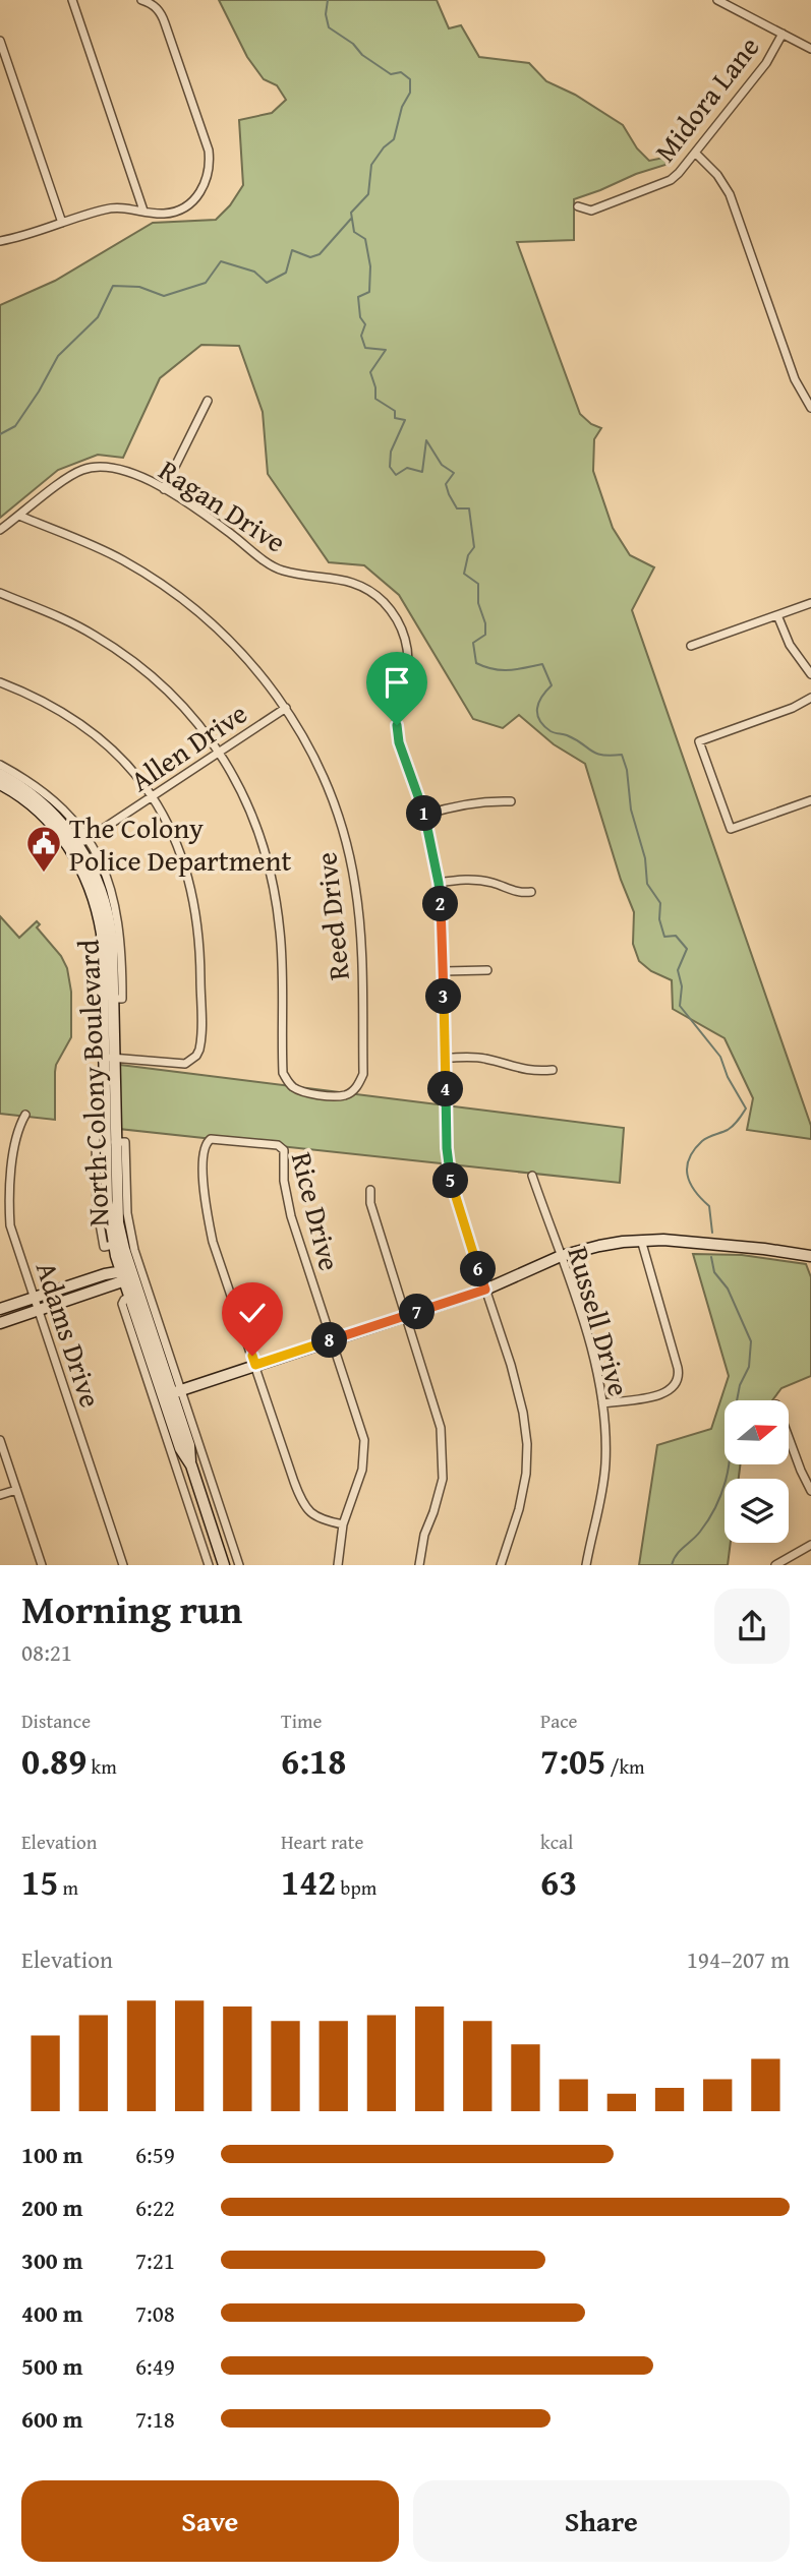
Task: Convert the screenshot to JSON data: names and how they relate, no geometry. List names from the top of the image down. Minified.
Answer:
{"streets":{"main road":["North Colony Boulevard"],"street":["Midora Lane","Ragan Drive","Allen Drive","Reed Drive","Rice Drive","Russell Drive","Adams Drive"]},"crossings":[["Ragan Drive","Reed Drive"],["Allen Drive","Reed Drive"],["Allen Drive","North Colony Boulevard"]],"places":{"public building":["The Colony Police Department"]},"north":"right","page":{"pins":["1","2","3","4","5","6","7","8"],"heading":["Morning run","08:21"],"stats":[["Distance","0.89 km"],["Time","6:18"],["Pace","7:05 /km"],["Elevation","15 m"],["Heart rate","142 bpm"],["kcal","63"]],"chart":["Elevation","194–207 m"],"list":[{"name":"100 m","note":"6:59"},{"name":"200 m","note":"6:22"},{"name":"300 m","note":"7:21"},{"name":"400 m","note":"7:08"},{"name":"500 m","note":"6:49"},{"name":"600 m","note":"7:18"}],"buttons":["Save","Share"]}}
